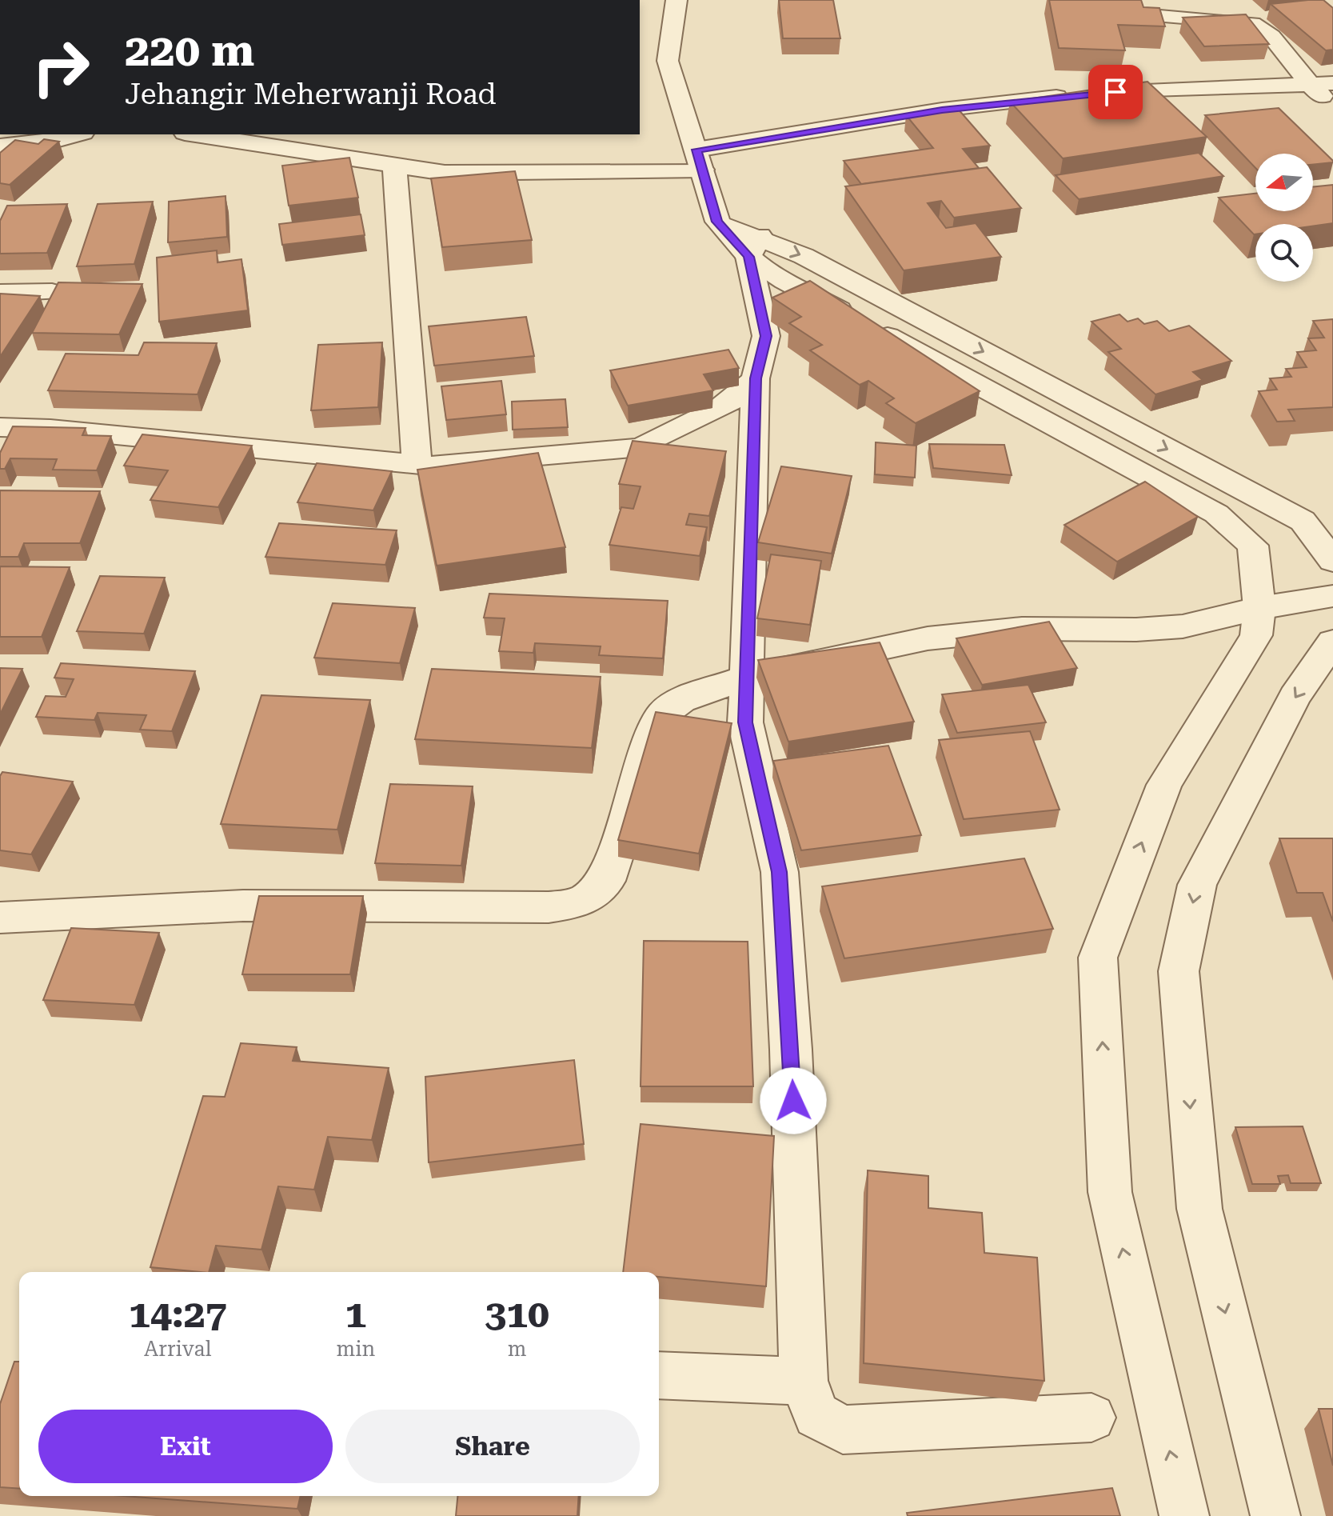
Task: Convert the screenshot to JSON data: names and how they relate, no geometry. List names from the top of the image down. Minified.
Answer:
{"north":"left","page":{"turn":["220 m","Jehangir Meherwanji Road"],"eta":["14:27","Arrival","1","min","310","m"],"buttons":["Exit","Share"]}}
